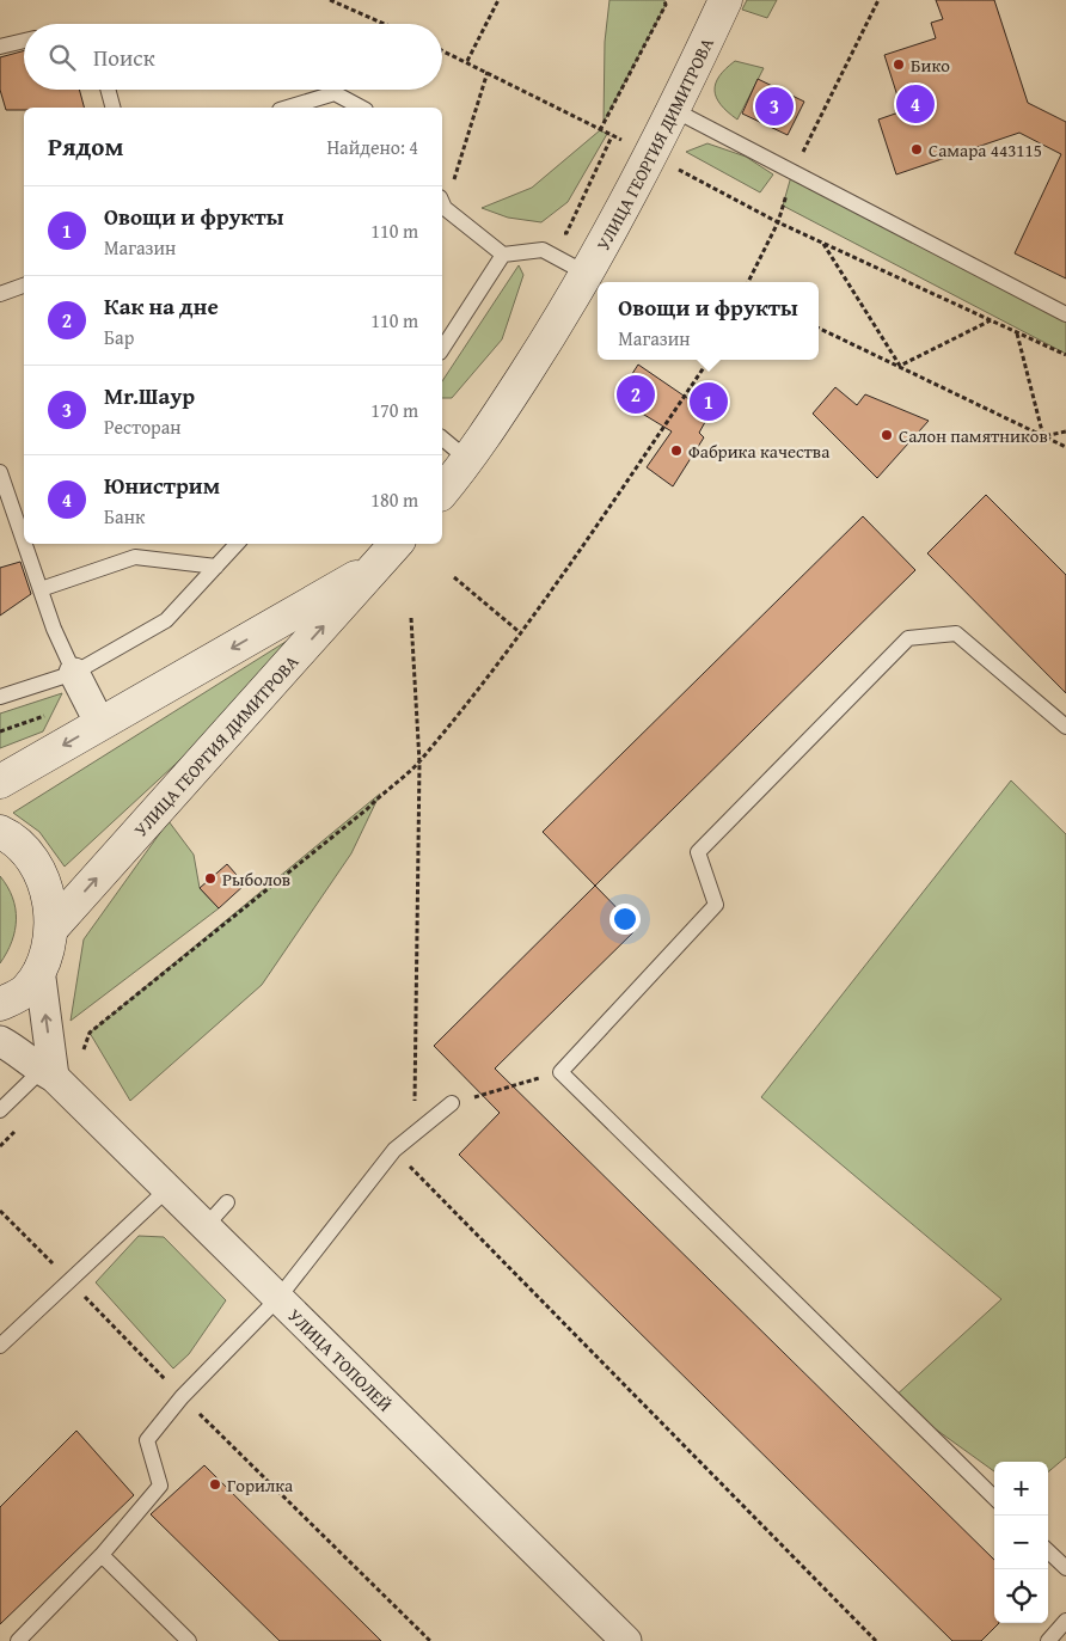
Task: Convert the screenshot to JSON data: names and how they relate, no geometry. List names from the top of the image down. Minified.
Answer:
{"streets":{"main road":["УЛИЦА ГЕОРГИЯ ДИМИТРОВА"],"street":["УЛИЦА ТОПОЛЕЙ"]},"places":["Бико","Самара 443115","Салон памятников","Фабрика качества","Рыболов","Горилка"],"page":{"search":"Поиск","pins":["4","3","2","1"],"heading":["Рядом","Найдено: 4"],"list":[{"mark":"1","name":"Овощи и фрукты","note":"Магазин","value":"110 m"},{"mark":"2","name":"Как на дне","note":"Бар","value":"110 m"},{"mark":"3","name":"Mr.Шаур","note":"Ресторан","value":"170 m"},{"mark":"4","name":"Юнистрим","note":"Банк","value":"180 m"}],"popup":["Овощи и фрукты","Магазин"],"map_buttons":["+","−"]}}
